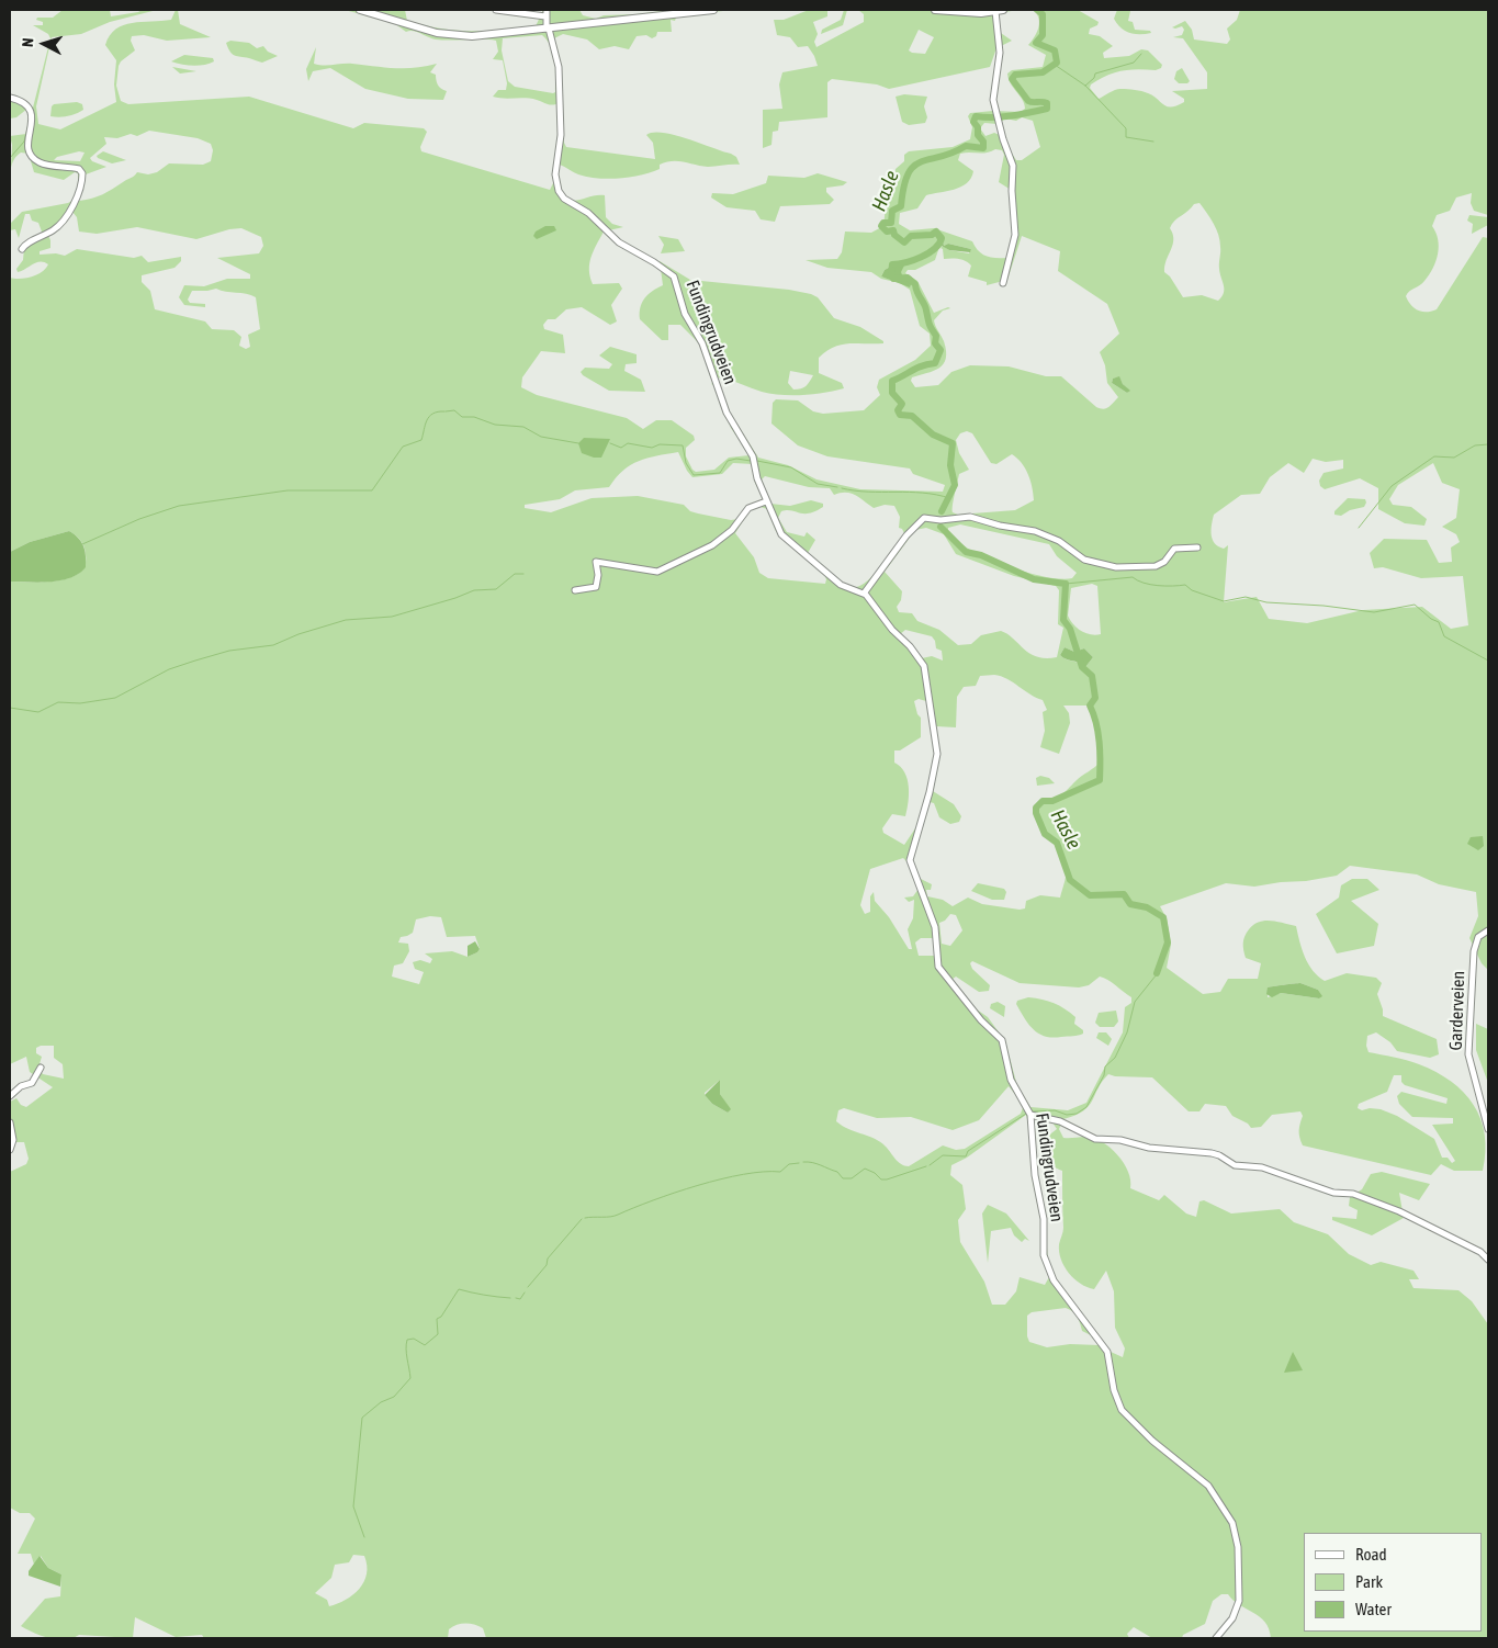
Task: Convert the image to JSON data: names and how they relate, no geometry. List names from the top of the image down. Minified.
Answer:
{"streets":{"street":["Fundingrudveien","Garderveien"]},"water":["Hasle"],"legend":["Road","Park","Water"],"north":"left"}
